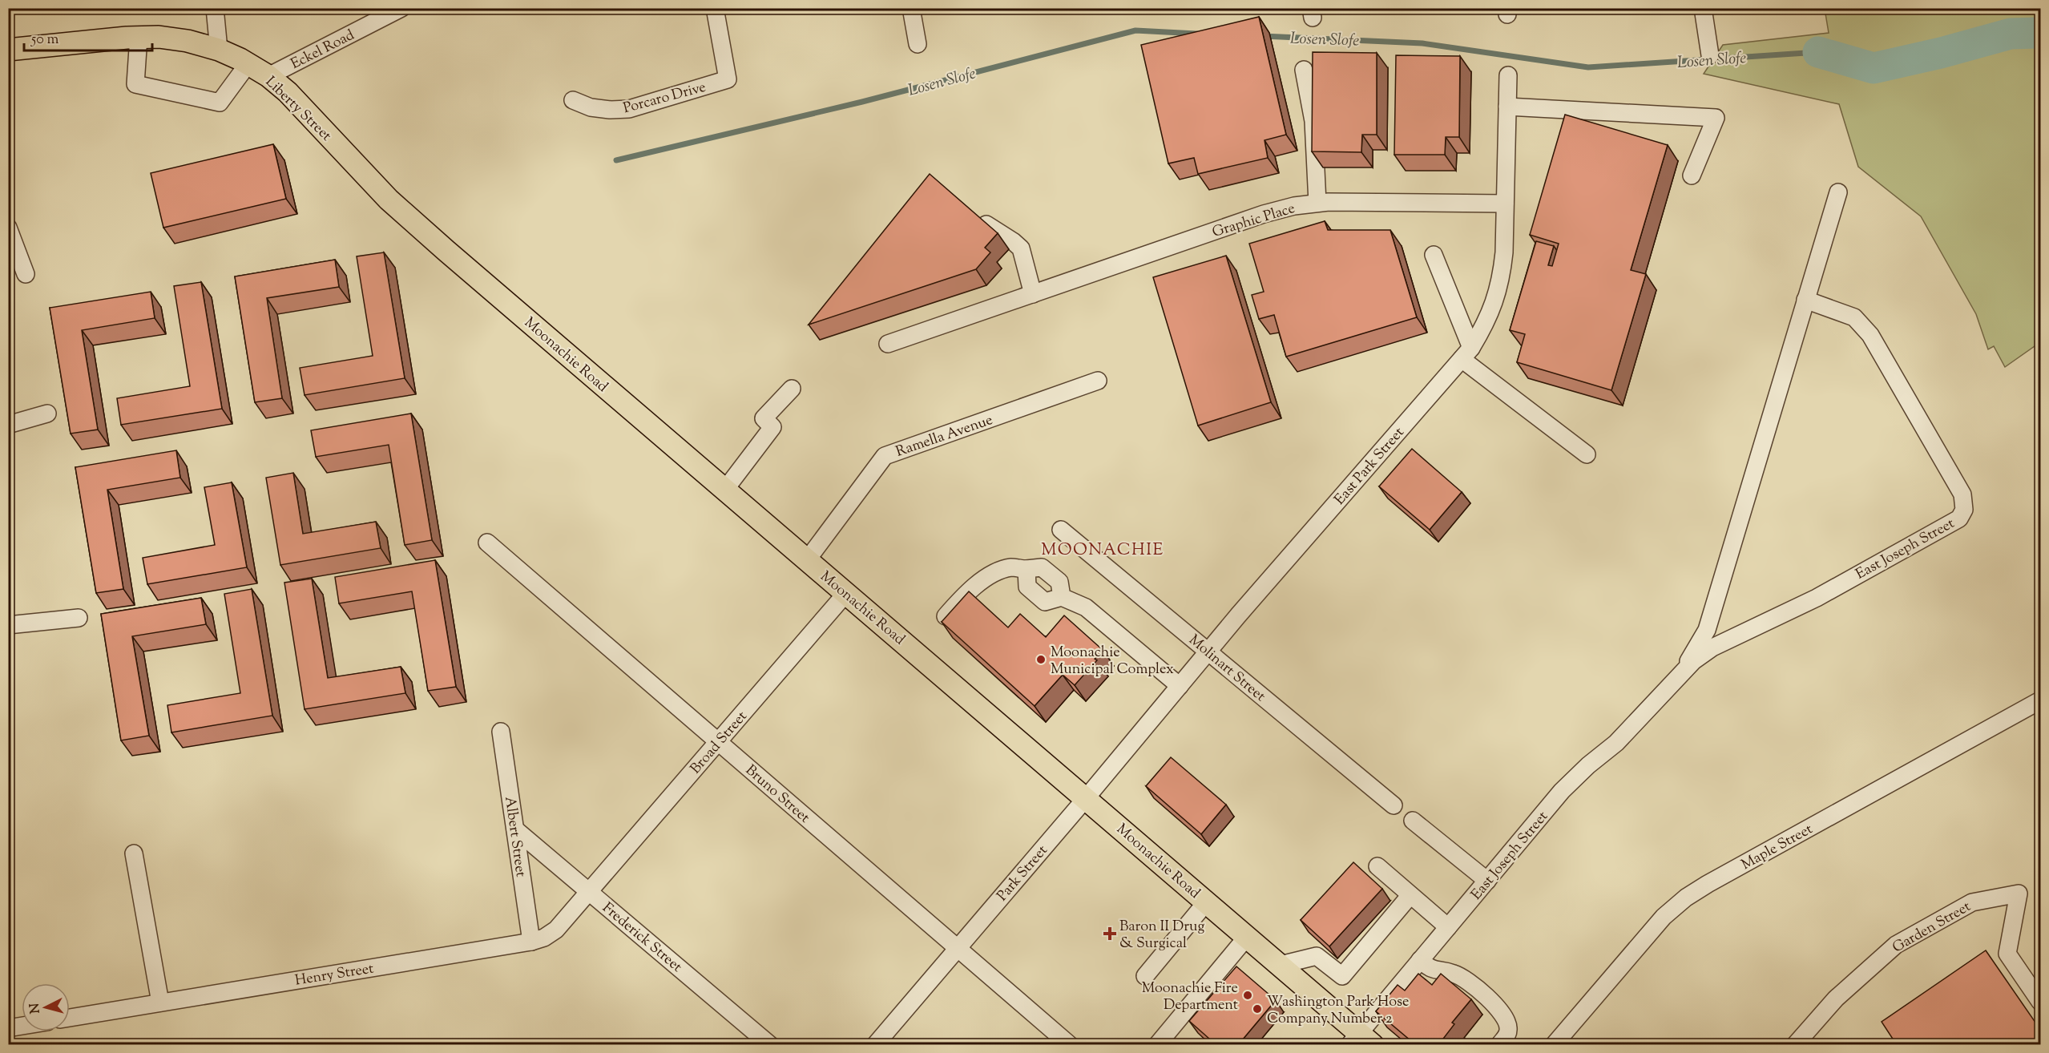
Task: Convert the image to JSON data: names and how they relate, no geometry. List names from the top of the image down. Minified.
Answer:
{"streets":{"main road":["Liberty Street","Moonachie Road"],"street":["Eckel Road","Porcaro Drive","Graphic Place","Ramella Avenue","East Park Street","East Joseph Street","Molinart Street","Broad Street","Bruno Street","Albert Street","Maple Street","Park Street","Garden Street","Frederick Street","Henry Street"]},"crossings":[["Eckel Road","Liberty Street"],["Liberty Street","Moonachie Road"],["Graphic Place","East Park Street"],["Moonachie Road","Ramella Avenue"],["Moonachie Road","East Park Street"],["Moonachie Road","East Joseph Street"],["Moonachie Road","Broad Street"],["Moonachie Road","Park Street"],["East Park Street","Molinart Street"],["East Park Street","Park Street"],["Broad Street","Bruno Street"],["Broad Street","Frederick Street"],["Broad Street","Henry Street"],["Bruno Street","Park Street"],["Albert Street","Frederick Street"],["Albert Street","Henry Street"],["Frederick Street","Henry Street"]],"districts":["MOONACHIE"],"water":["Losen Slofe"],"places":{"other":["Moonachie Municipal Complex","Moonachie Fire Department","Washington Park Hose Company Number 2"],"health":["Baron II Drug & Surgical"]},"scale_bar":"50 m","north":"left"}
